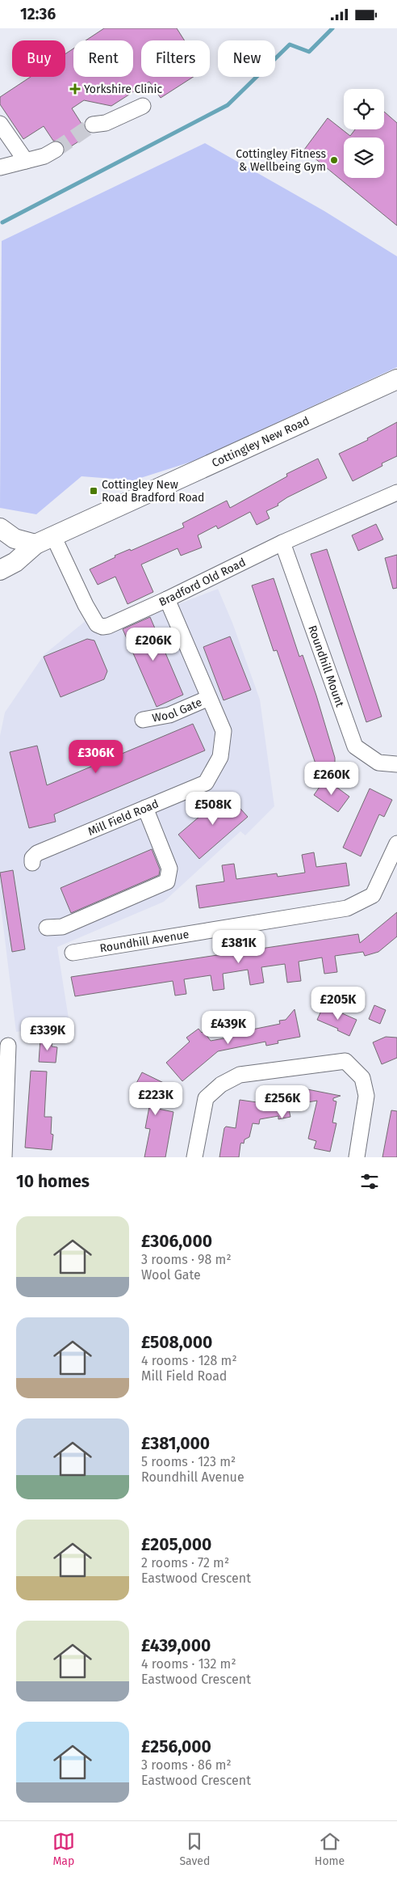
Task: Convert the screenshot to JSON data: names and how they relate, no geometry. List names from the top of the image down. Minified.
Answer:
{"streets":{"main road":["Cottingley New Road"],"street":["Bradford Old Road","Roundhill Mount","Wool Gate","Mill Field Road","Roundhill Avenue"]},"crossings":[["Cottingley New Road","Bradford Old Road"],["Bradford Old Road","Roundhill Mount"],["Bradford Old Road","Mill Field Road"],["Wool Gate","Mill Field Road"]],"places":{"health":["Yorkshire Clinic"],"other":["Cottingley Fitness & Wellbeing Gym"],"transit":["Cottingley New Road Bradford Road"]},"page":{"status":"12:36","chip":["Buy","Rent","Filters","New"],"price":["£206K","£306K","£260K","£508K","£381K","£205K","£439K","£339K","£223K","£256K"],"heading":"10 homes","list":[{"name":"£306,000","note":"3 rooms · 98 m² · Wool Gate"},{"name":"£508,000","note":"4 rooms · 128 m² · Mill Field Road"},{"name":"£381,000","note":"5 rooms · 123 m² · Roundhill Avenue"},{"name":"£205,000","note":"2 rooms · 72 m² · Eastwood Crescent"},{"name":"£439,000","note":"4 rooms · 132 m² · Eastwood Crescent"},{"name":"£256,000","note":"3 rooms · 86 m² · Eastwood Crescent"}],"tabs":["Map","Saved","Home"]}}
